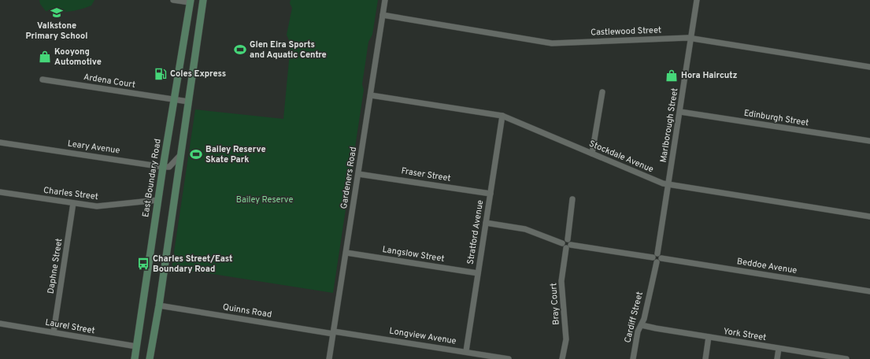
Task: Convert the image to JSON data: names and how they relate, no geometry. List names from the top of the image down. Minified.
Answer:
{"streets":{"main road":["East Boundary Road"],"street":["Castlewood Street","Ardena Court","Edinburgh Street","Marlborough Street","Leary Avenue","Stockdale Avenue","Fraser Street","Gardeners Road","Charles Street","Stratford Avenue","Langslow Street","Daphne Street","Beddoe Avenue","Bray Court","Quinns Road","Cardiff Street","Laurel Street","York Street","Longview Avenue"]},"crossings":[["Castlewood Street","Marlborough Street"],["Castlewood Street","Gardeners Road"],["Ardena Court","East Boundary Road"],["Edinburgh Street","Marlborough Street"],["Marlborough Street","Stockdale Avenue"],["Marlborough Street","Beddoe Avenue"],["Marlborough Street","Cardiff Street"],["Leary Avenue","East Boundary Road"],["Stockdale Avenue","Gardeners Road"],["Stockdale Avenue","Stratford Avenue"],["Fraser Street","Gardeners Road"],["Fraser Street","Stratford Avenue"],["East Boundary Road","Charles Street"],["East Boundary Road","Laurel Street"],["Gardeners Road","Langslow Street"],["Gardeners Road","Quinns Road"],["Gardeners Road","Longview Avenue"],["Charles Street","Daphne Street"],["Stratford Avenue","Langslow Street"],["Stratford Avenue","Longview Avenue"],["Daphne Street","Laurel Street"],["Beddoe Avenue","Bray Court"],["Beddoe Avenue","Cardiff Street"],["Quinns Road","Longview Avenue"],["Cardiff Street","York Street"]],"parks":["Bailey Reserve"],"places":{"school or university":["Valkstone Primary School"],"sports":["Glen Eira Sports and Aquatic Centre","Bailey Reserve Skate Park"],"shop":["Kooyong Automotive","Hora Haircutz"],"fuel station":["Coles Express"],"bus stop":["Charles Street/East Boundary Road"]}}
